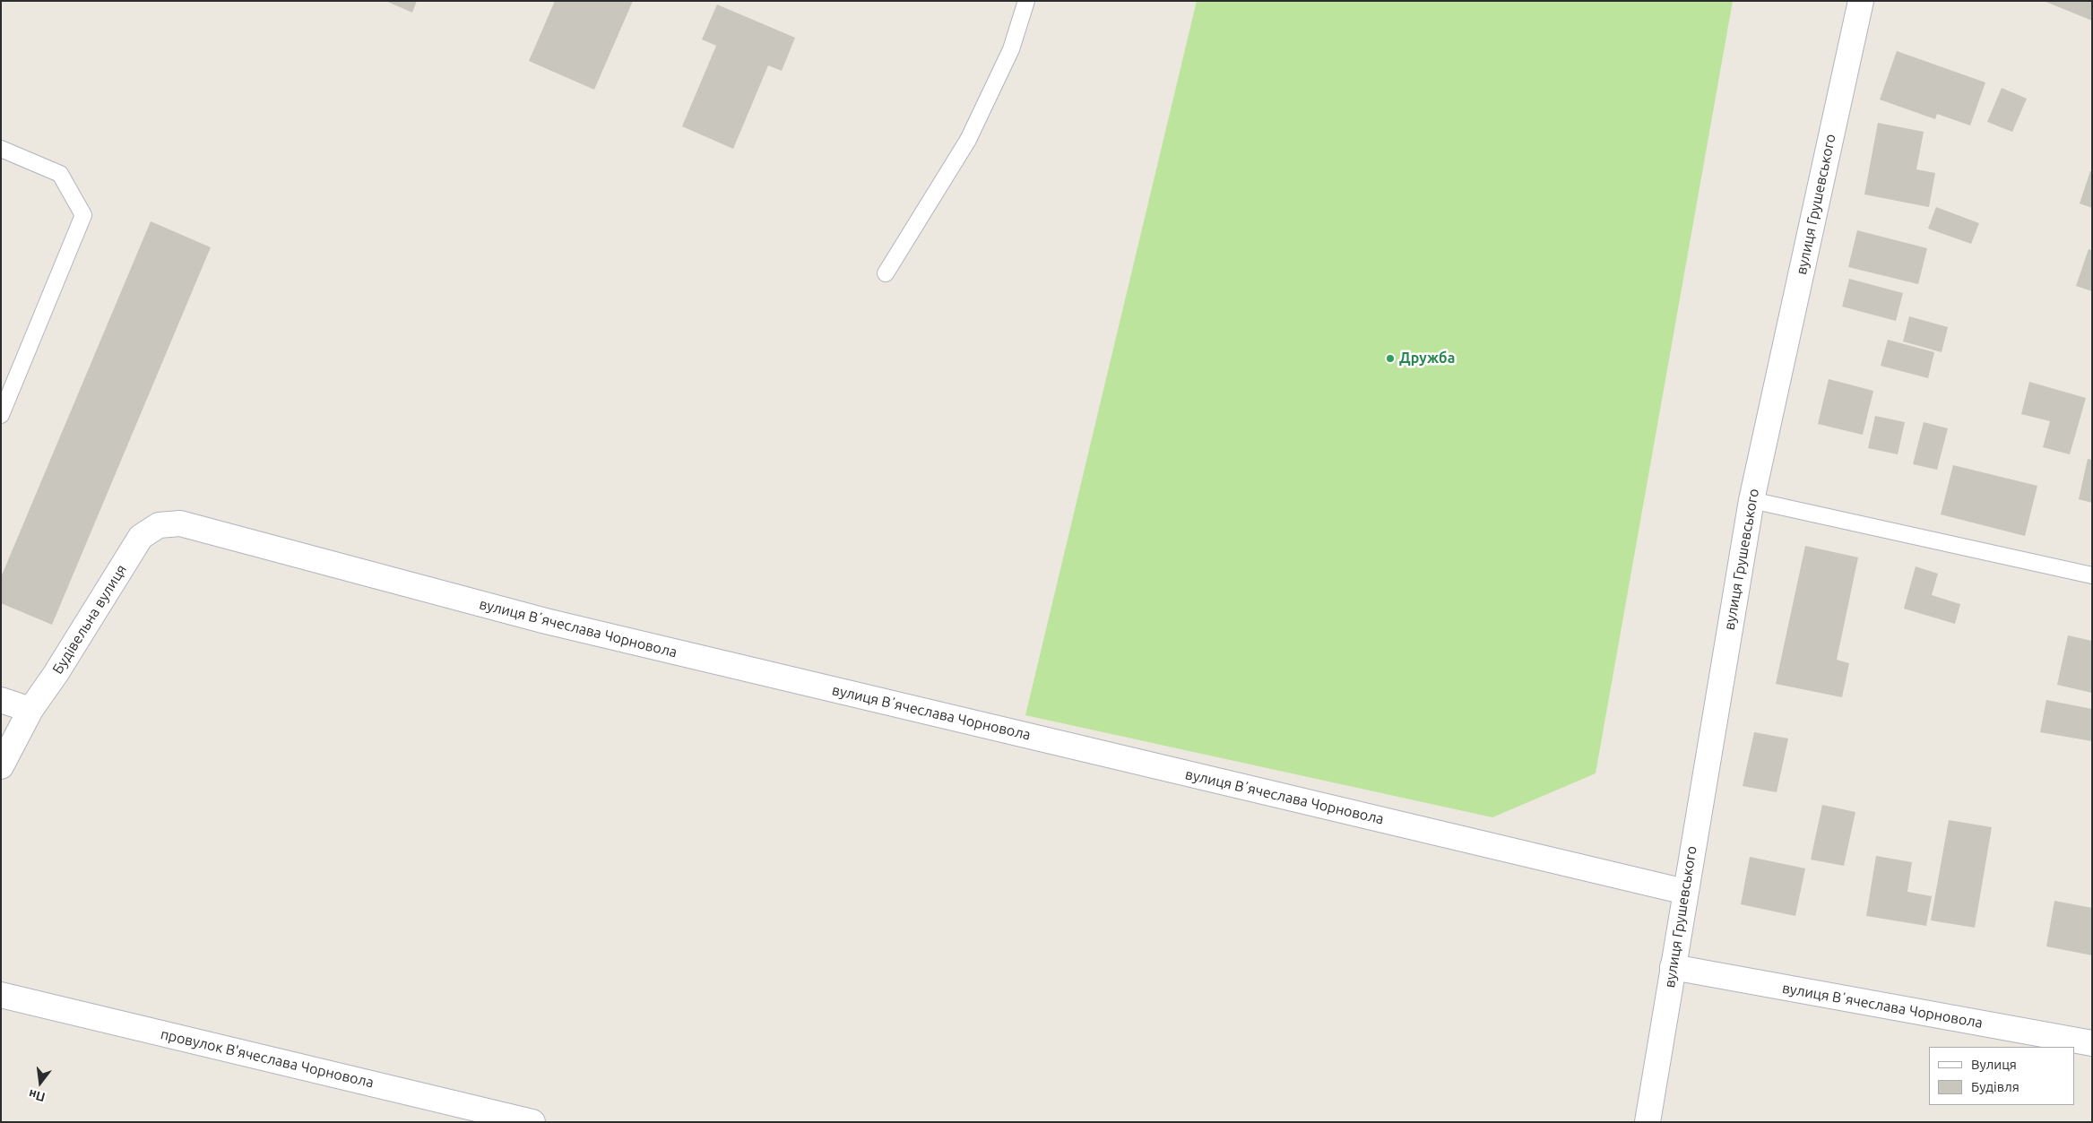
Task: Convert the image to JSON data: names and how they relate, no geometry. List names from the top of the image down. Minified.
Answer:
{"streets":{"street":["вулиця Грушевського","Будівельна вулиця","вулиця Вʼячеслава Чорновола","провулок В'ячеслава Чорновола"]},"crossings":[["вулиця Грушевського","вулиця Вʼячеслава Чорновола"],["Будівельна вулиця","вулиця Вʼячеслава Чорновола"]],"places":["Дружба"],"legend":["Вулиця","Будівля"],"north":"bottom"}
